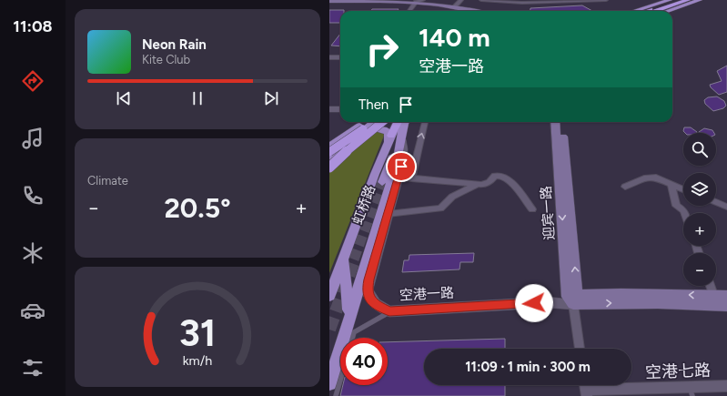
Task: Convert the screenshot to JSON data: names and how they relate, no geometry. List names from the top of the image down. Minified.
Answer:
{"streets":{"main road":["虹桥路","迎宾一路","空港一路"],"street":["空港七路"]},"crossings":[["虹桥路","空港一路"],["迎宾一路","空港一路"]],"page":{"tabs":"11:08","turn":["140 m","空港一路"],"song":["Neon Rain","Kite Club"],"then":"Then","map_buttons":["+","−"],"tile":"Climate","heat":["−","20.5°","+"],"limit":"40","trip":"11:09 · 1 min · 300 m","gauge":["31","km/h"]}}
